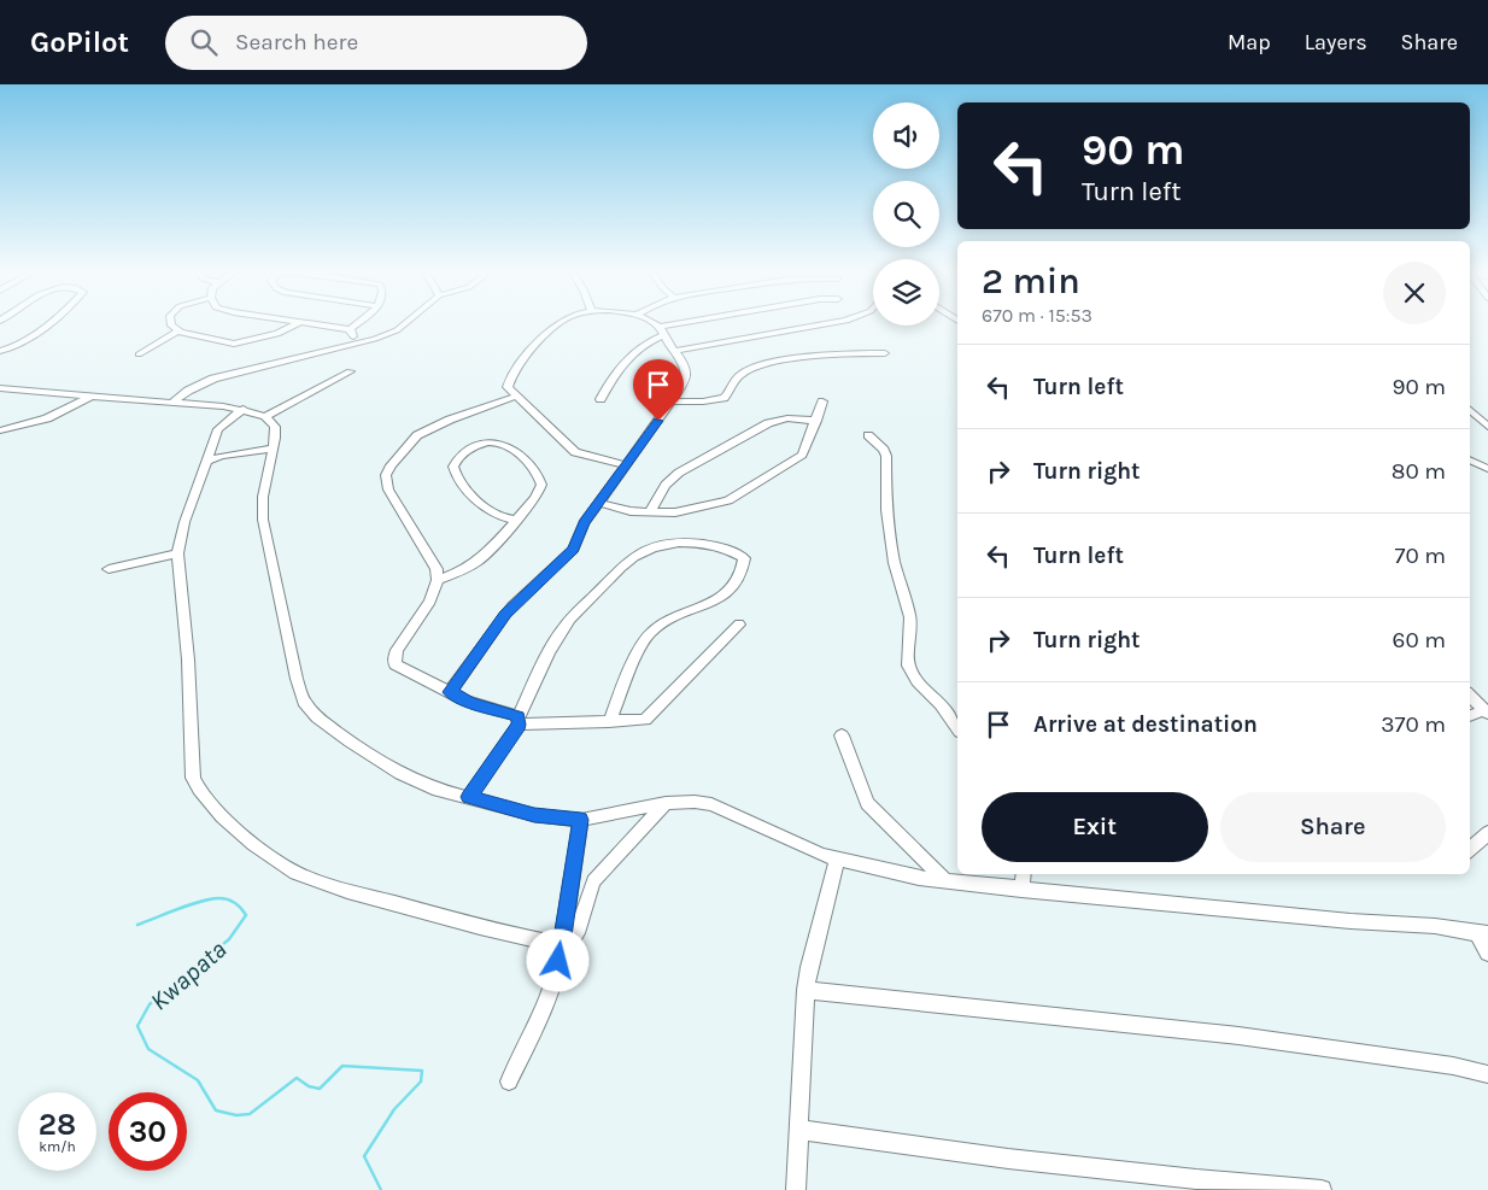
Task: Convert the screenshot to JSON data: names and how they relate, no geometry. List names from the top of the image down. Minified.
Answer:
{"water":["Kwapata"],"page":{"header":"GoPilot","search":"Search here","nav":["Map","Layers","Share"],"turn":["90 m","Turn left"],"heading":["2 min","670 m · 15:53"],"list":[{"name":"Turn left","value":"90 m"},{"name":"Turn right","value":"80 m"},{"name":"Turn left","value":"70 m"},{"name":"Turn right","value":"60 m"},{"name":"Arrive at destination","value":"370 m"}],"buttons":["Exit","Share"],"speed":"28 km/h","limit":"30"}}
